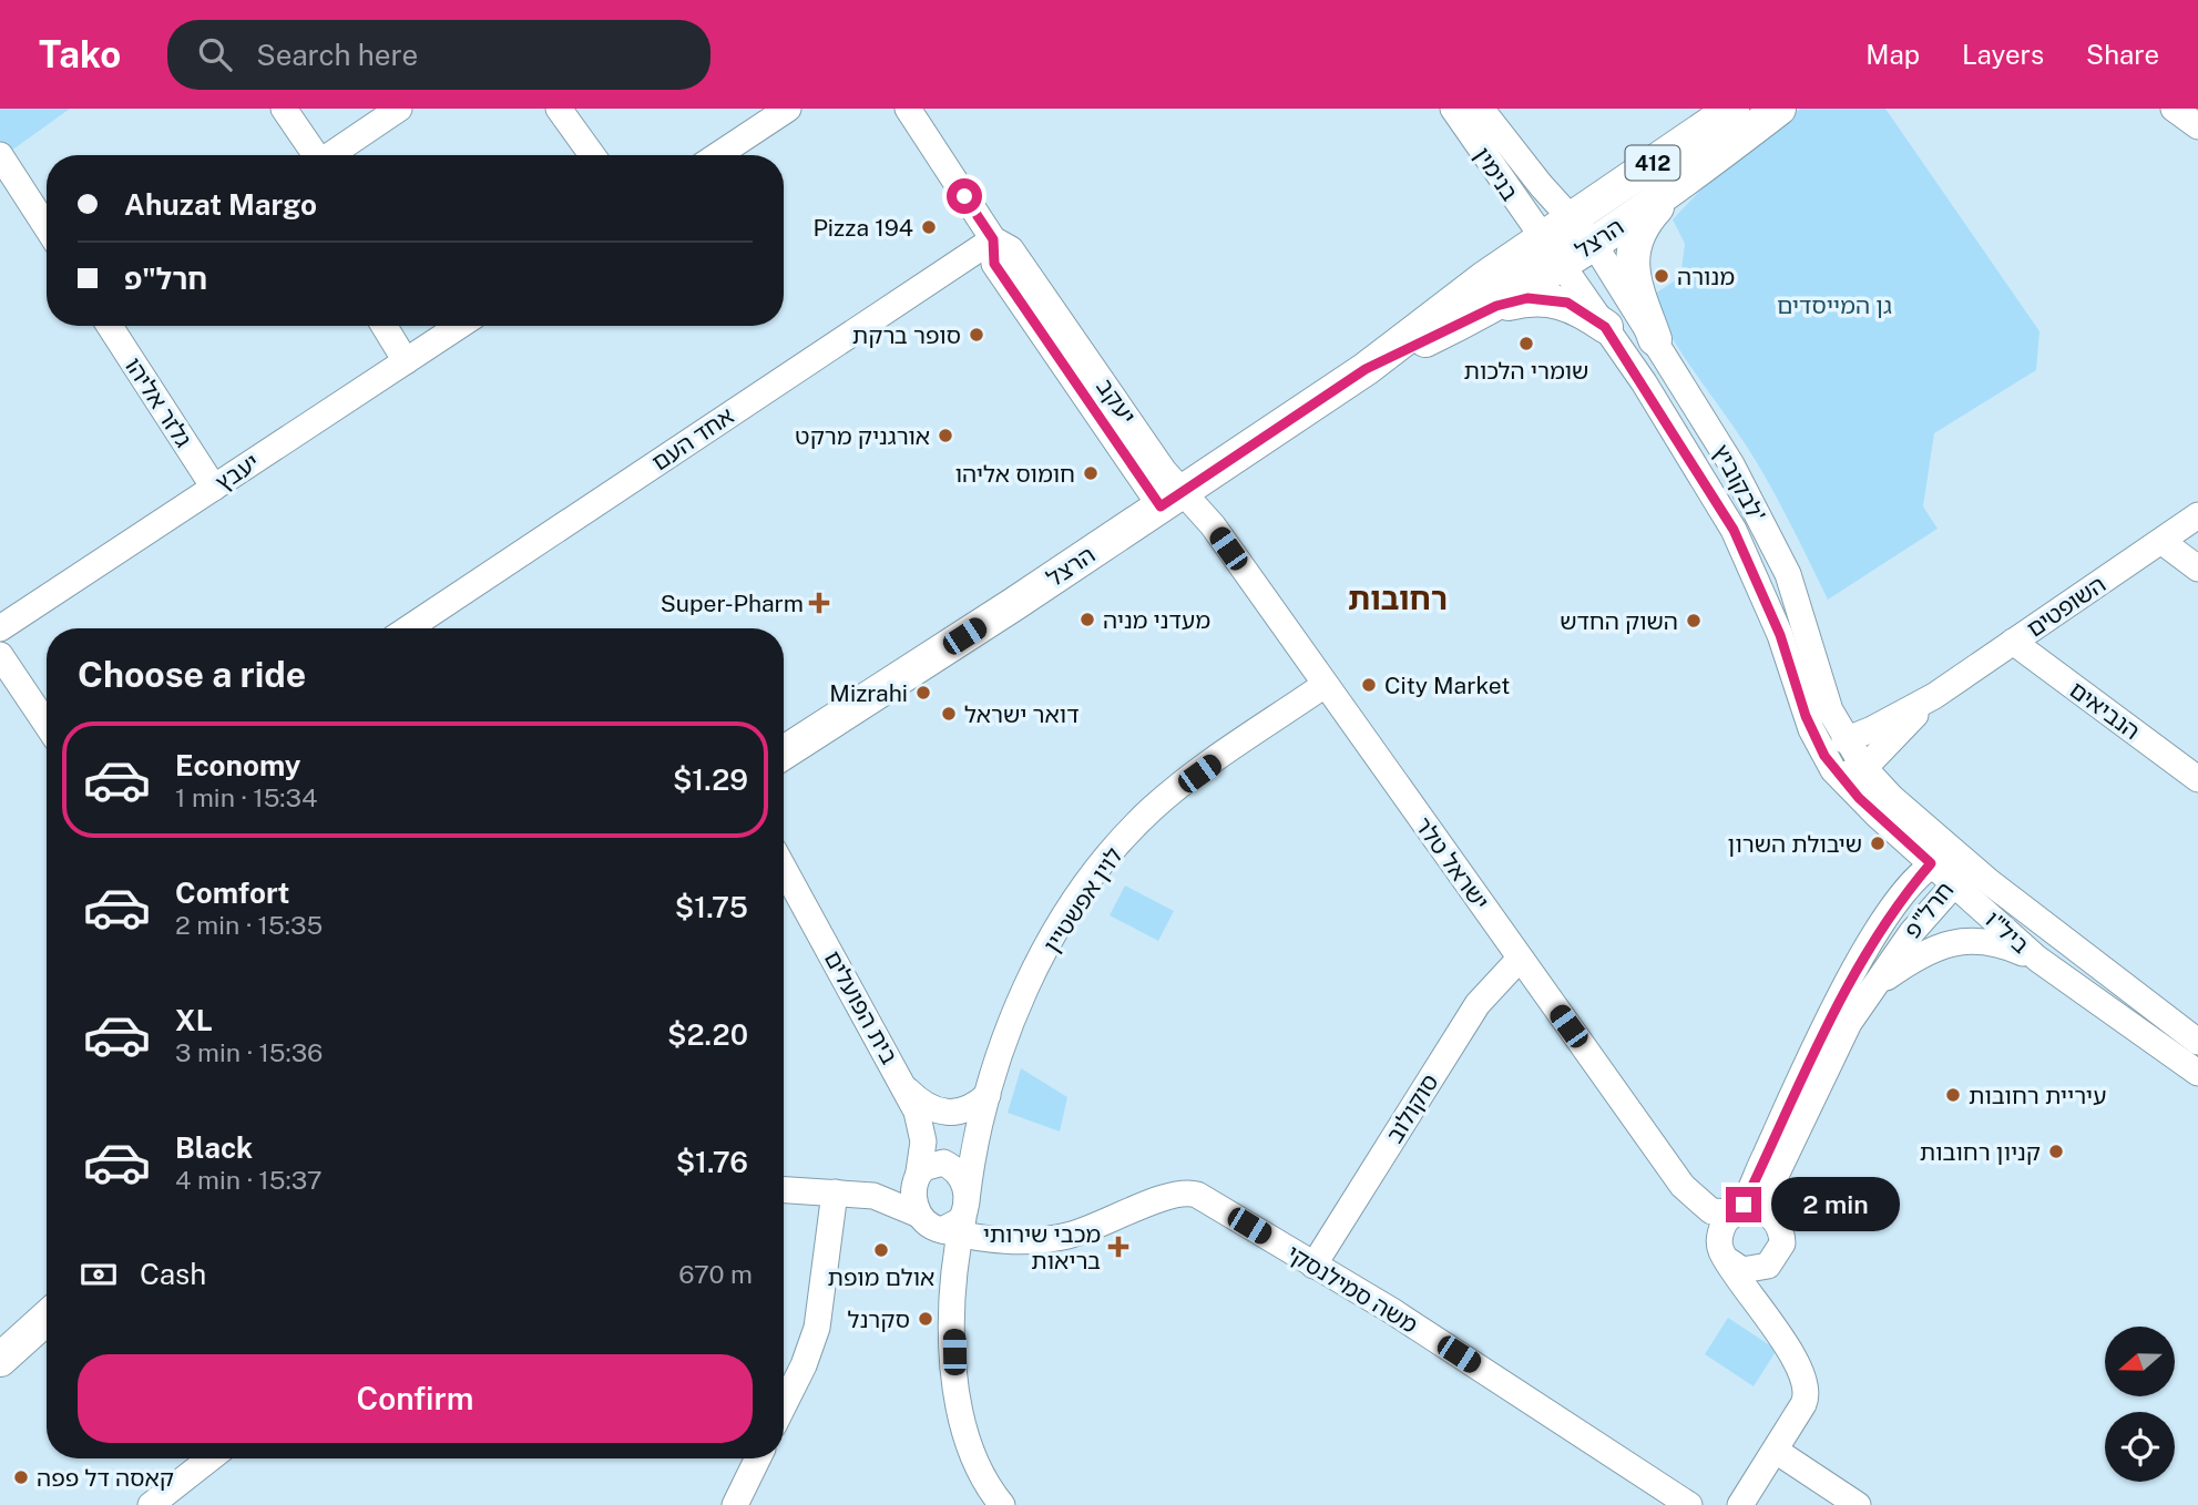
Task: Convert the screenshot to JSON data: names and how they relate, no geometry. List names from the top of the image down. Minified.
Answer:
{"streets":{"main road":["412","הרצל"],"street":["בנימין","יעקב","גלזר אליהו","אחד העם","יעבץ","לבקוביץ'","השופטים","הנביאים","ישראל טלר","לוין אפשטיין","חרל\"פ","ביל\"ו","בית הפועלים","סוקולוב","משה סמילנסקי"]},"crossings":[["בנימין","הרצל"],["בנימין","לבקוביץ'"],["הרצל","יעקב"],["הרצל","לבקוביץ'"],["הרצל","ישראל טלר"],["יעקב","אחד העם"],["יעקב","ישראל טלר"],["גלזר אליהו","יעבץ"],["לבקוביץ'","השופטים"],["לבקוביץ'","ביל\"ו"],["השופטים","הנביאים"],["השופטים","ביל\"ו"],["ישראל טלר","לוין אפשטיין"],["ישראל טלר","חרל\"פ"],["ישראל טלר","סוקולוב"],["לוין אפשטיין","בית הפועלים"],["לוין אפשטיין","משה סמילנסקי"],["חרל\"פ","ביל\"ו"],["בית הפועלים","משה סמילנסקי"],["סוקולוב","משה סמילנסקי"]],"districts":["רחובות"],"parks":["גן המייסדים"],"places":{"other":["Pizza 194","מנורה","סופר ברקת","שומרי הלכות","אורגניק מרקט","חומוס אליהו","מעדני מניה","השוק החדש","City Market","Mizrahi","דואר ישראל","שיבולת השרון","עיריית רחובות","קניון רחובות","אולם מופת","סקרנל","קאסה דל פפה"],"health":["Super-Pharm","מכבי שירותי בריאות"]},"north":"left","page":{"header":"Tako","search":"Search here","nav":["Map","Layers","Share"],"banner":["Ahuzat Margo","חרל\"פ"],"heading":"Choose a ride","list":[{"name":"Economy","note":"1 min · 15:34","value":"$1.29"},{"name":"Comfort","note":"2 min · 15:35","value":"$1.75"},{"name":"XL","note":"3 min · 15:36","value":"$2.20"},{"name":"Black","note":"4 min · 15:37","value":"$1.76"}],"bubble":"2 min","pay":["Cash","670 m"],"buttons":"Confirm"}}
